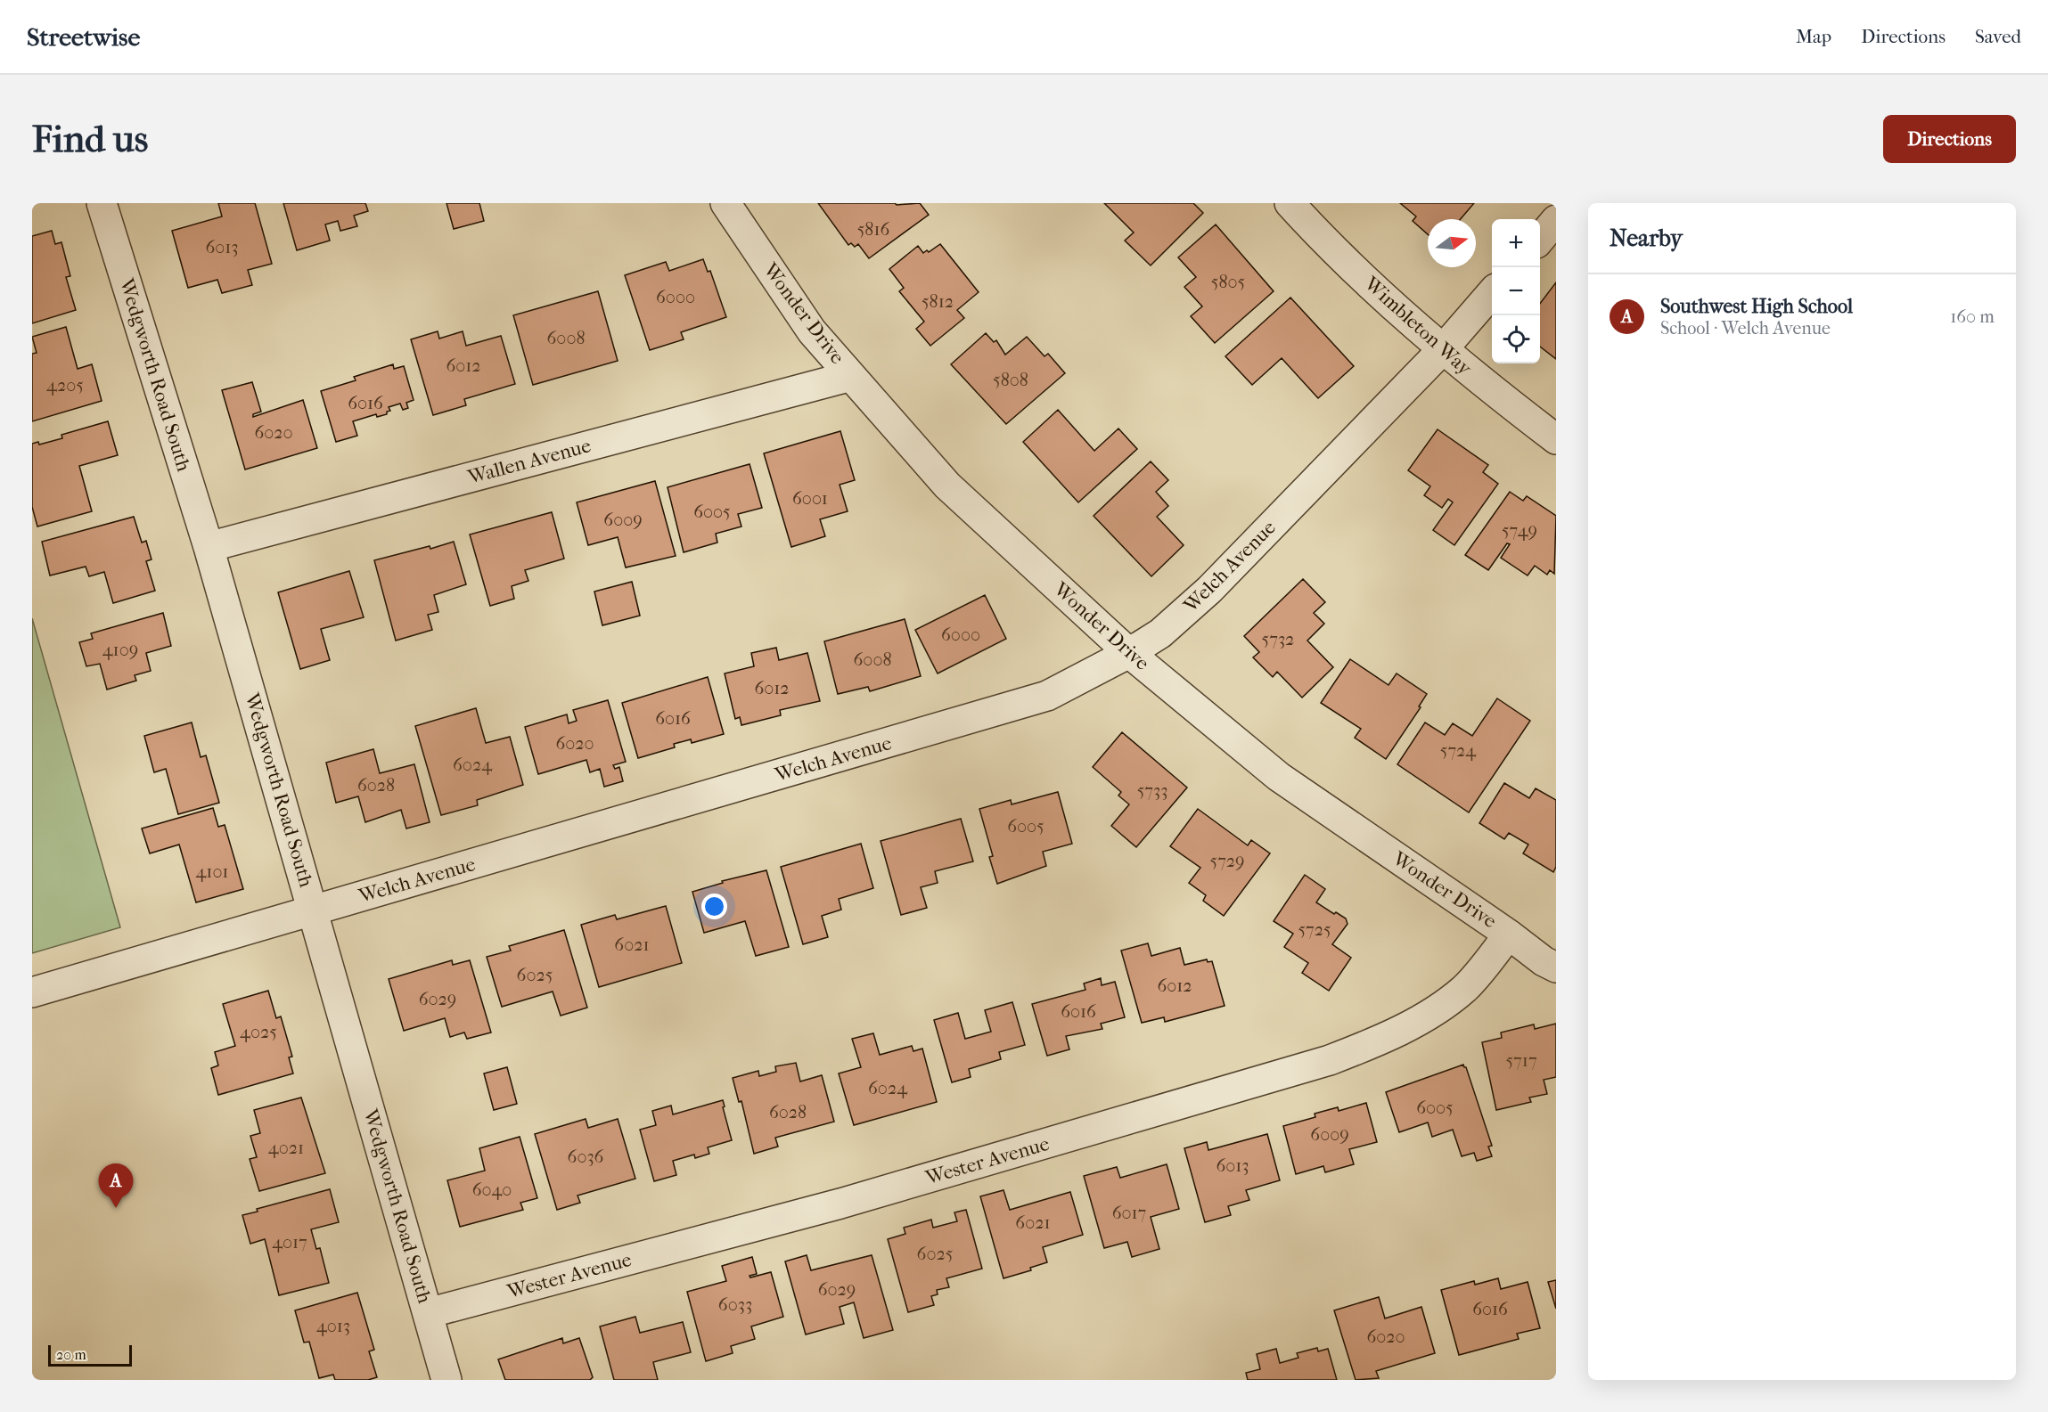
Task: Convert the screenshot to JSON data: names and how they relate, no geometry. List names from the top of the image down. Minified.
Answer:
{"streets":{"street":["Wonder Drive","Wimbleton Way","Wedgworth Road South","Wallen Avenue","Welch Avenue","Wester Avenue"]},"crossings":[["Wonder Drive","Wallen Avenue"],["Wonder Drive","Welch Avenue"],["Wonder Drive","Wester Avenue"],["Wimbleton Way","Welch Avenue"],["Wedgworth Road South","Wallen Avenue"],["Wedgworth Road South","Welch Avenue"],["Wedgworth Road South","Wester Avenue"]],"house_numbers":["5816","6013","5805","6000","5812","6008","6012","5808","4205","6016","6020","6001","6005","6009","5749","6000","5732","4109","6008","6012","6016","6020","5724","6024","6028","5733","6005","5729","4101","5725","6021","6025","6012","6029","6016","4025","5717","6024","6005","6028","6009","4021","6036","6013","6040","6017","6021","4017","6025","6029","6033","6016","4013","6020"],"scale_bar":"20 m","north":"right","page":{"header":"Streetwise","nav":["Map","Directions","Saved"],"buttons":"Directions","title":"Find us","heading":"Nearby","map_buttons":["+","−"],"list":[{"mark":"A","name":"Southwest High School","note":"School · Welch Avenue","value":"160 m"}],"pins":"A","scale":"20 m"}}
